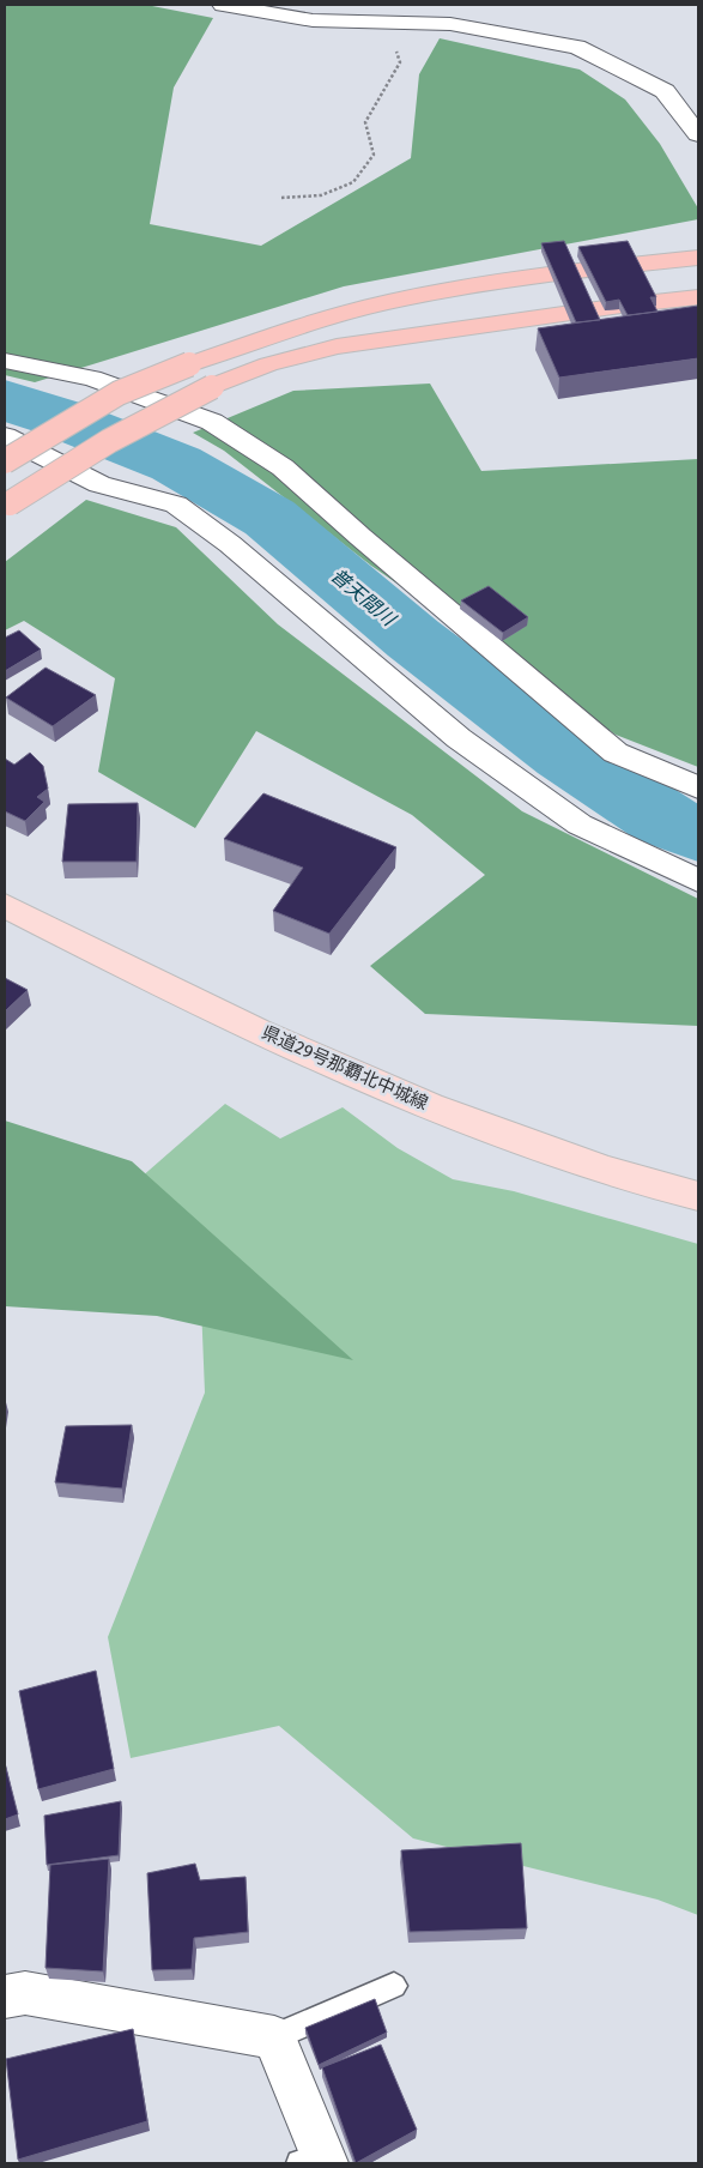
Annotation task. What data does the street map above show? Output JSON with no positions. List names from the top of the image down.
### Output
{
  "streets": {
    "main road": ["県道29号那覇北中城線"]
  },
  "water": ["普天間川"]
}
